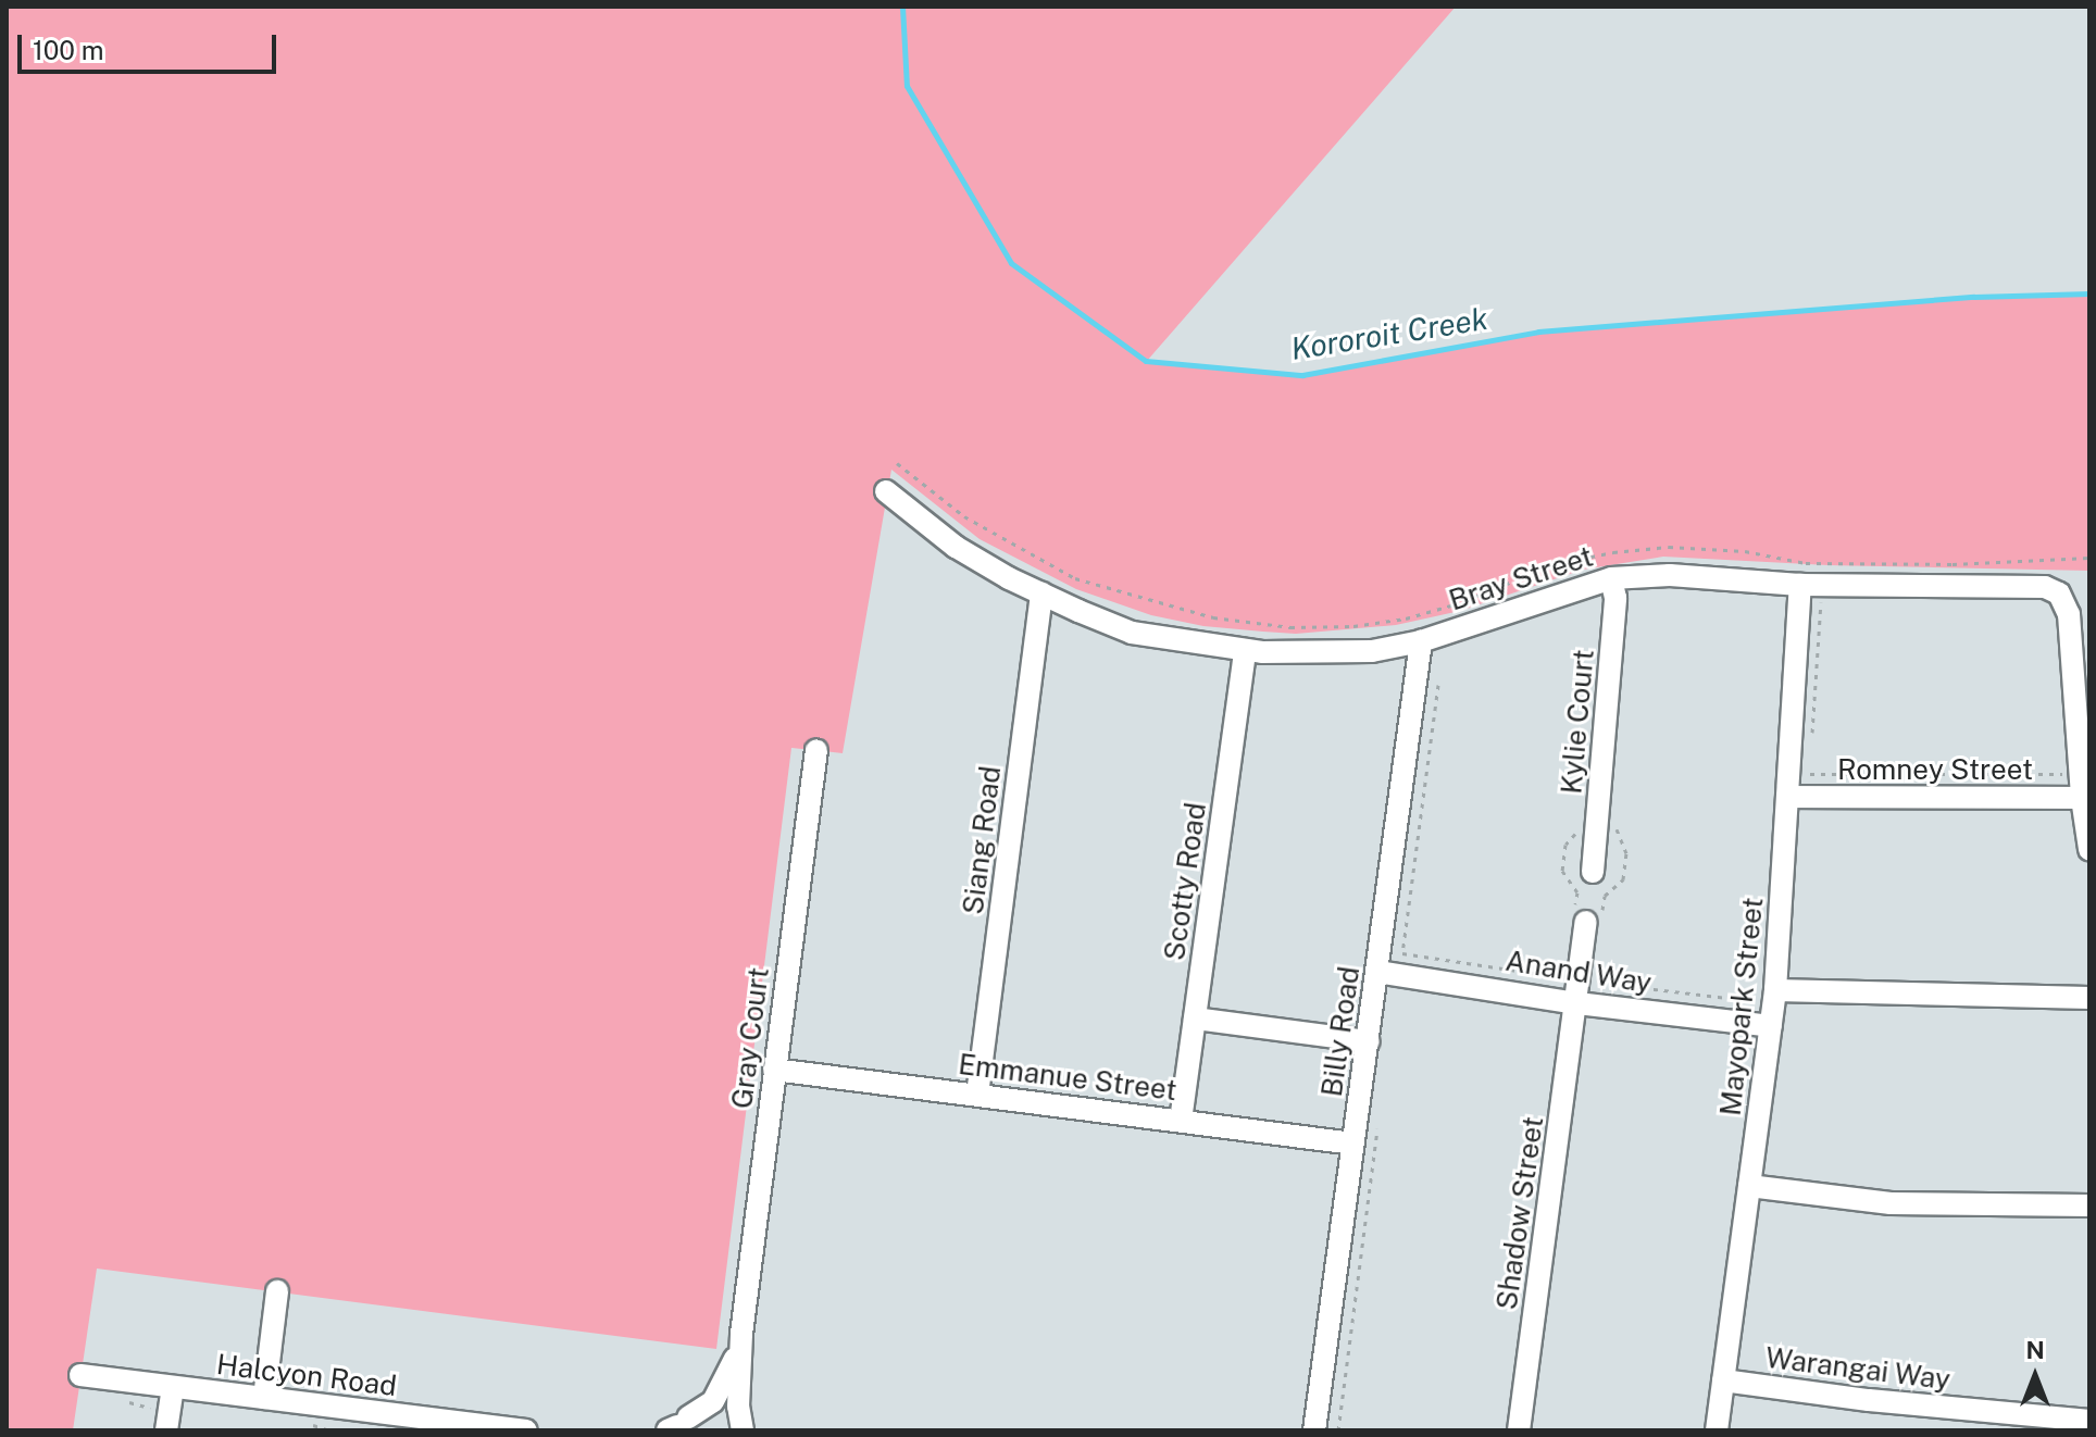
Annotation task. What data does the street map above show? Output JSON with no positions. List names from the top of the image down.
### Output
{
  "streets": {
    "street": [
      "Bray Street",
      "Kylie Court",
      "Romney Street",
      "Siang Road",
      "Scotty Road",
      "Anand Way",
      "Mayopark Street",
      "Billy Road",
      "Gray Court",
      "Emmanue Street",
      "Shadow Street",
      "Warangai Way",
      "Halcyon Road"
    ]
  },
  "crossings": [
    ["Bray Street", "Kylie Court"],
    ["Bray Street", "Romney Street"],
    ["Bray Street", "Siang Road"],
    ["Bray Street", "Scotty Road"],
    ["Bray Street", "Mayopark Street"],
    ["Bray Street", "Billy Road"],
    ["Romney Street", "Mayopark Street"],
    ["Siang Road", "Emmanue Street"],
    ["Scotty Road", "Emmanue Street"],
    ["Anand Way", "Mayopark Street"],
    ["Anand Way", "Billy Road"],
    ["Anand Way", "Shadow Street"],
    ["Mayopark Street", "Warangai Way"],
    ["Billy Road", "Emmanue Street"],
    ["Gray Court", "Emmanue Street"]
  ],
  "water": ["Kororoit Creek"],
  "scale_bar": "100 m",
  "north": "top"
}
